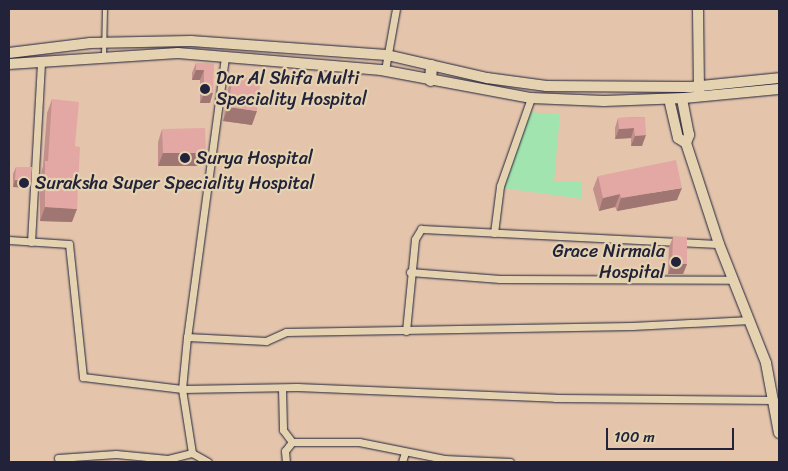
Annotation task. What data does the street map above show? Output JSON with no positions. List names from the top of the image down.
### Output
{
  "places": [
    "Dar Al Shifa Multi Speciality Hospital",
    "Surya Hospital",
    "Suraksha Super Speciality Hospital",
    "Grace Nirmala Hospital"
  ],
  "scale_bar": "100 m"
}
